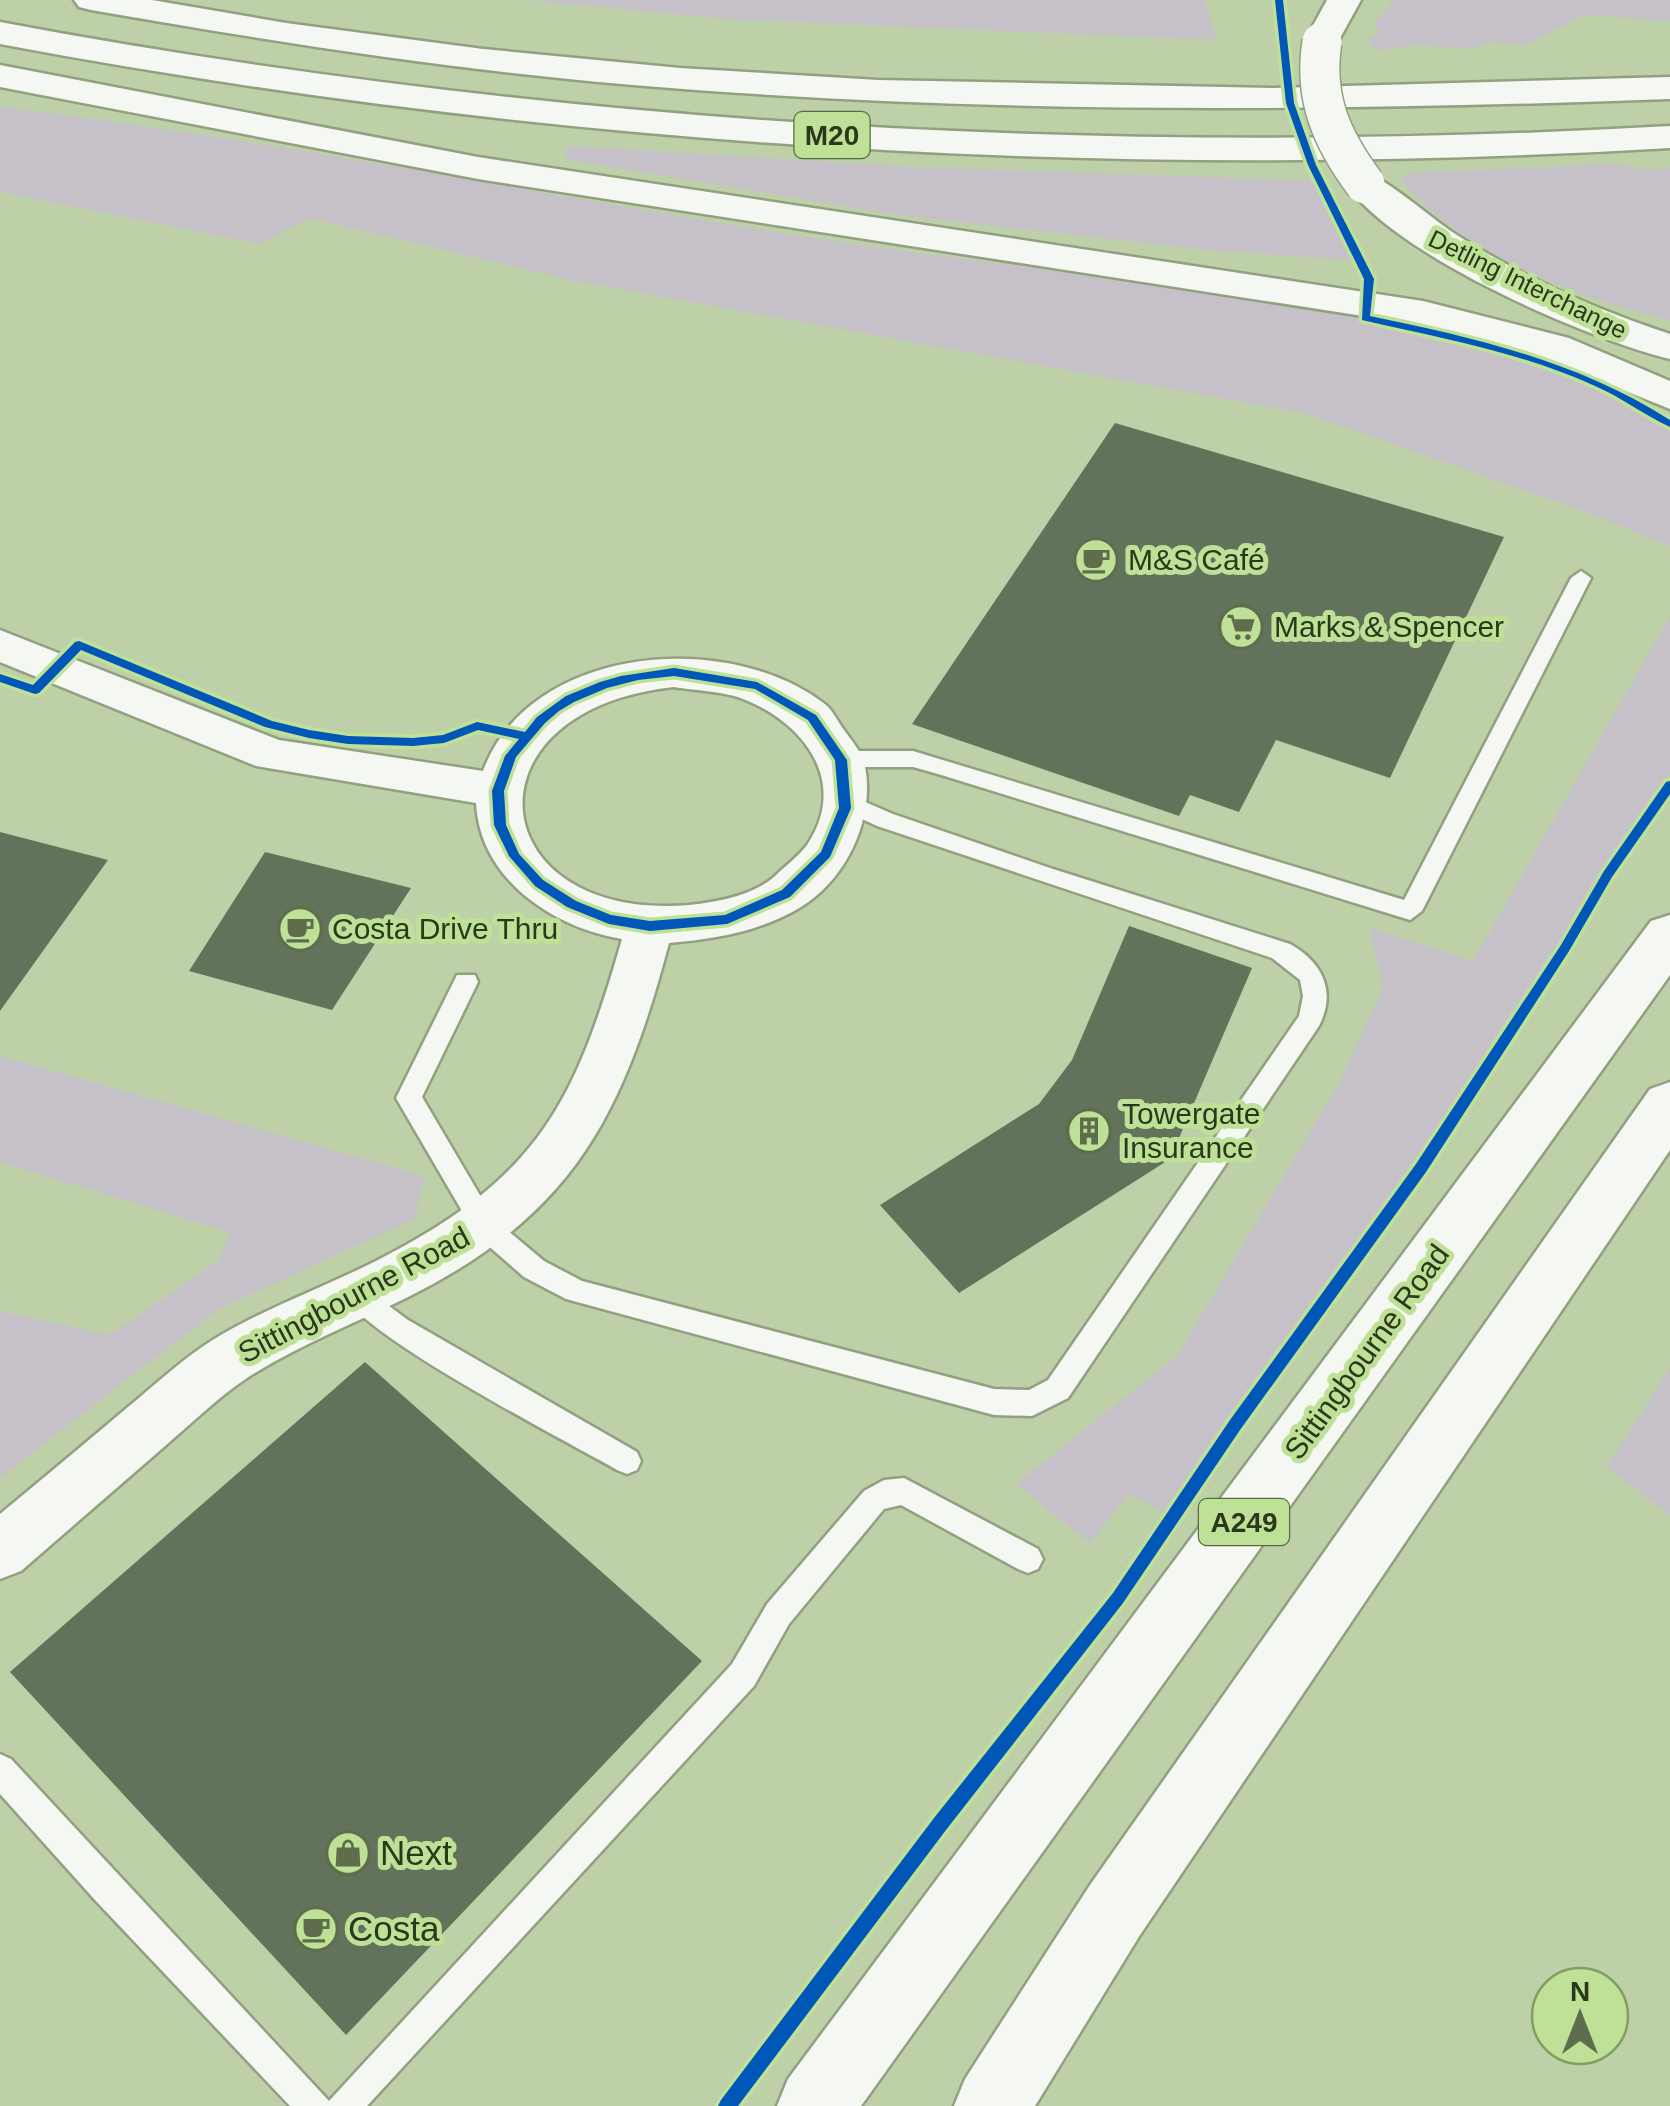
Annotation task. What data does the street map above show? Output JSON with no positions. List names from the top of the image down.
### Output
{
  "streets": {
    "highway": [
      "M20",
      "Detling Interchange",
      "Sittingbourne Road",
      "A249"
    ]
  },
  "places": {
    "cafe": ["M&S Café", "Costa Drive Thru", "Costa"],
    "supermarket": ["Marks & Spencer"],
    "building": ["Towergate Insurance"],
    "shop": ["Next"]
  },
  "north": "top"
}
